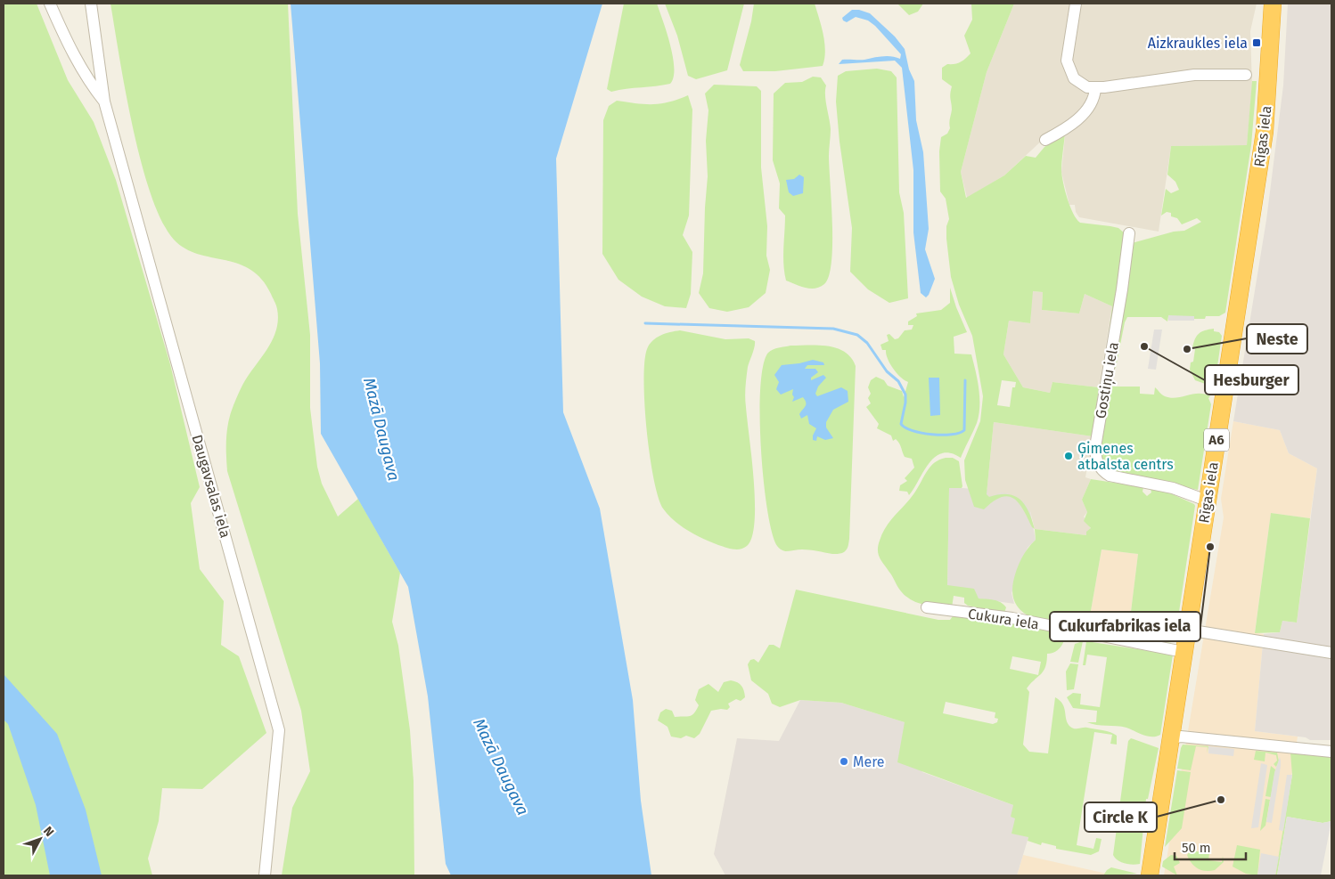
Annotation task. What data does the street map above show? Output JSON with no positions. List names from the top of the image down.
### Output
{
  "streets": {
    "highway": ["Rīgas iela", "A6"],
    "street": ["Gostiņu iela", "Daugavsalas iela", "Cukura iela"]
  },
  "crossings": [
    ["Rīgas iela", "Gostiņu iela"],
    ["Rīgas iela", "Cukura iela"]
  ],
  "water": ["Mazā Daugava"],
  "places": {
    "transit": ["Aizkraukles iela"],
    "other": [
      "Hesburger",
      "Neste",
      "Ģimenes atbalsta centrs",
      "Cukurfabrikas iela",
      "Mere",
      "Circle K"
    ]
  },
  "scale_bar": "50 m",
  "north": "top right"
}
